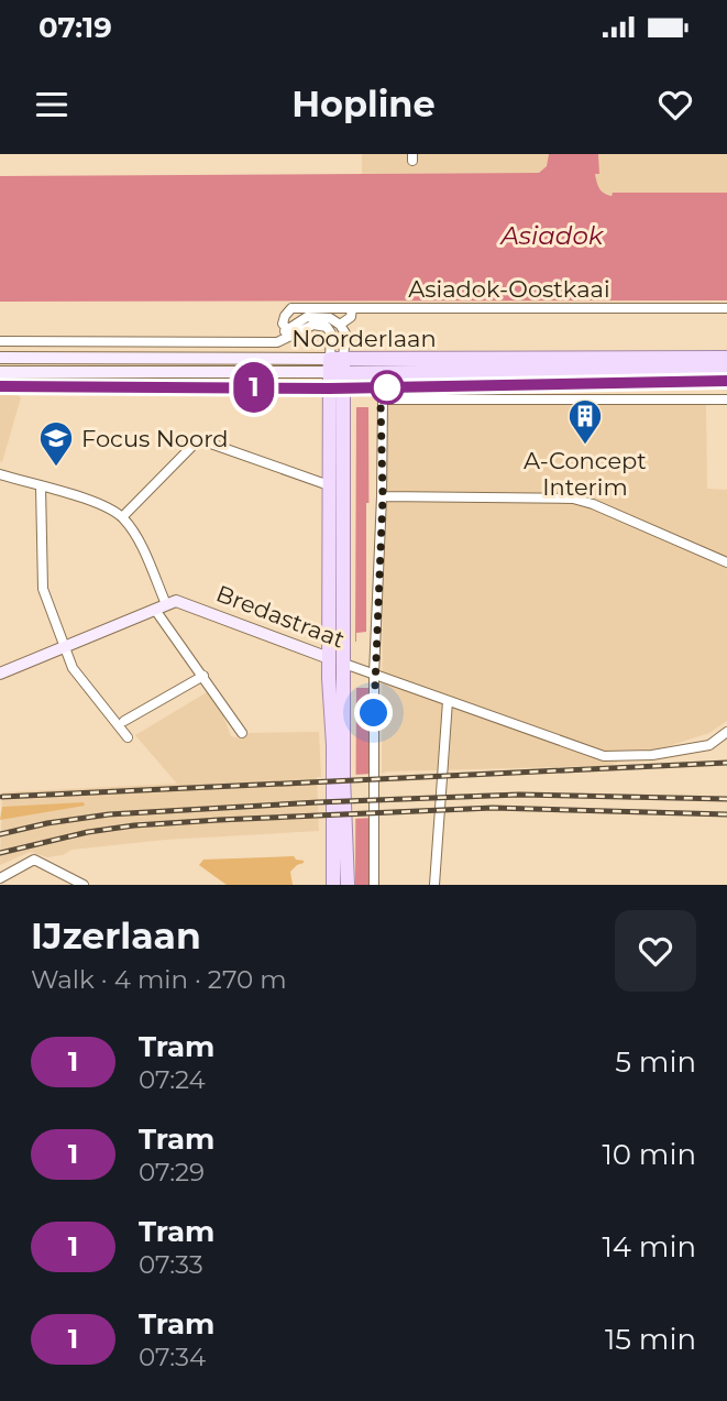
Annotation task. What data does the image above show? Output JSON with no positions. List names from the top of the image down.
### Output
{
  "streets": {
    "main road": ["Noorderlaan", "Bredastraat"],
    "street": ["Asiadok-Oostkaai"]
  },
  "water": ["Asiadok"],
  "places": {
    "building": ["A-Concept Interim"],
    "school or university": ["Focus Noord"]
  },
  "lines": ["tram line 1"],
  "page": {
    "status": "07:19",
    "header": "Hopline",
    "on_map": "1",
    "heading": ["IJzerlaan", "Walk · 4 min · 270 m"],
    "list": [
      {
        "mark": "1",
        "name": "Tram",
        "note": "07:24",
        "value": "5 min"
      },
      {
        "mark": "1",
        "name": "Tram",
        "note": "07:29",
        "value": "10 min"
      },
      {
        "mark": "1",
        "name": "Tram",
        "note": "07:33",
        "value": "14 min"
      },
      {
        "mark": "1",
        "name": "Tram",
        "note": "07:34",
        "value": "15 min"
      }
    ]
  }
}
